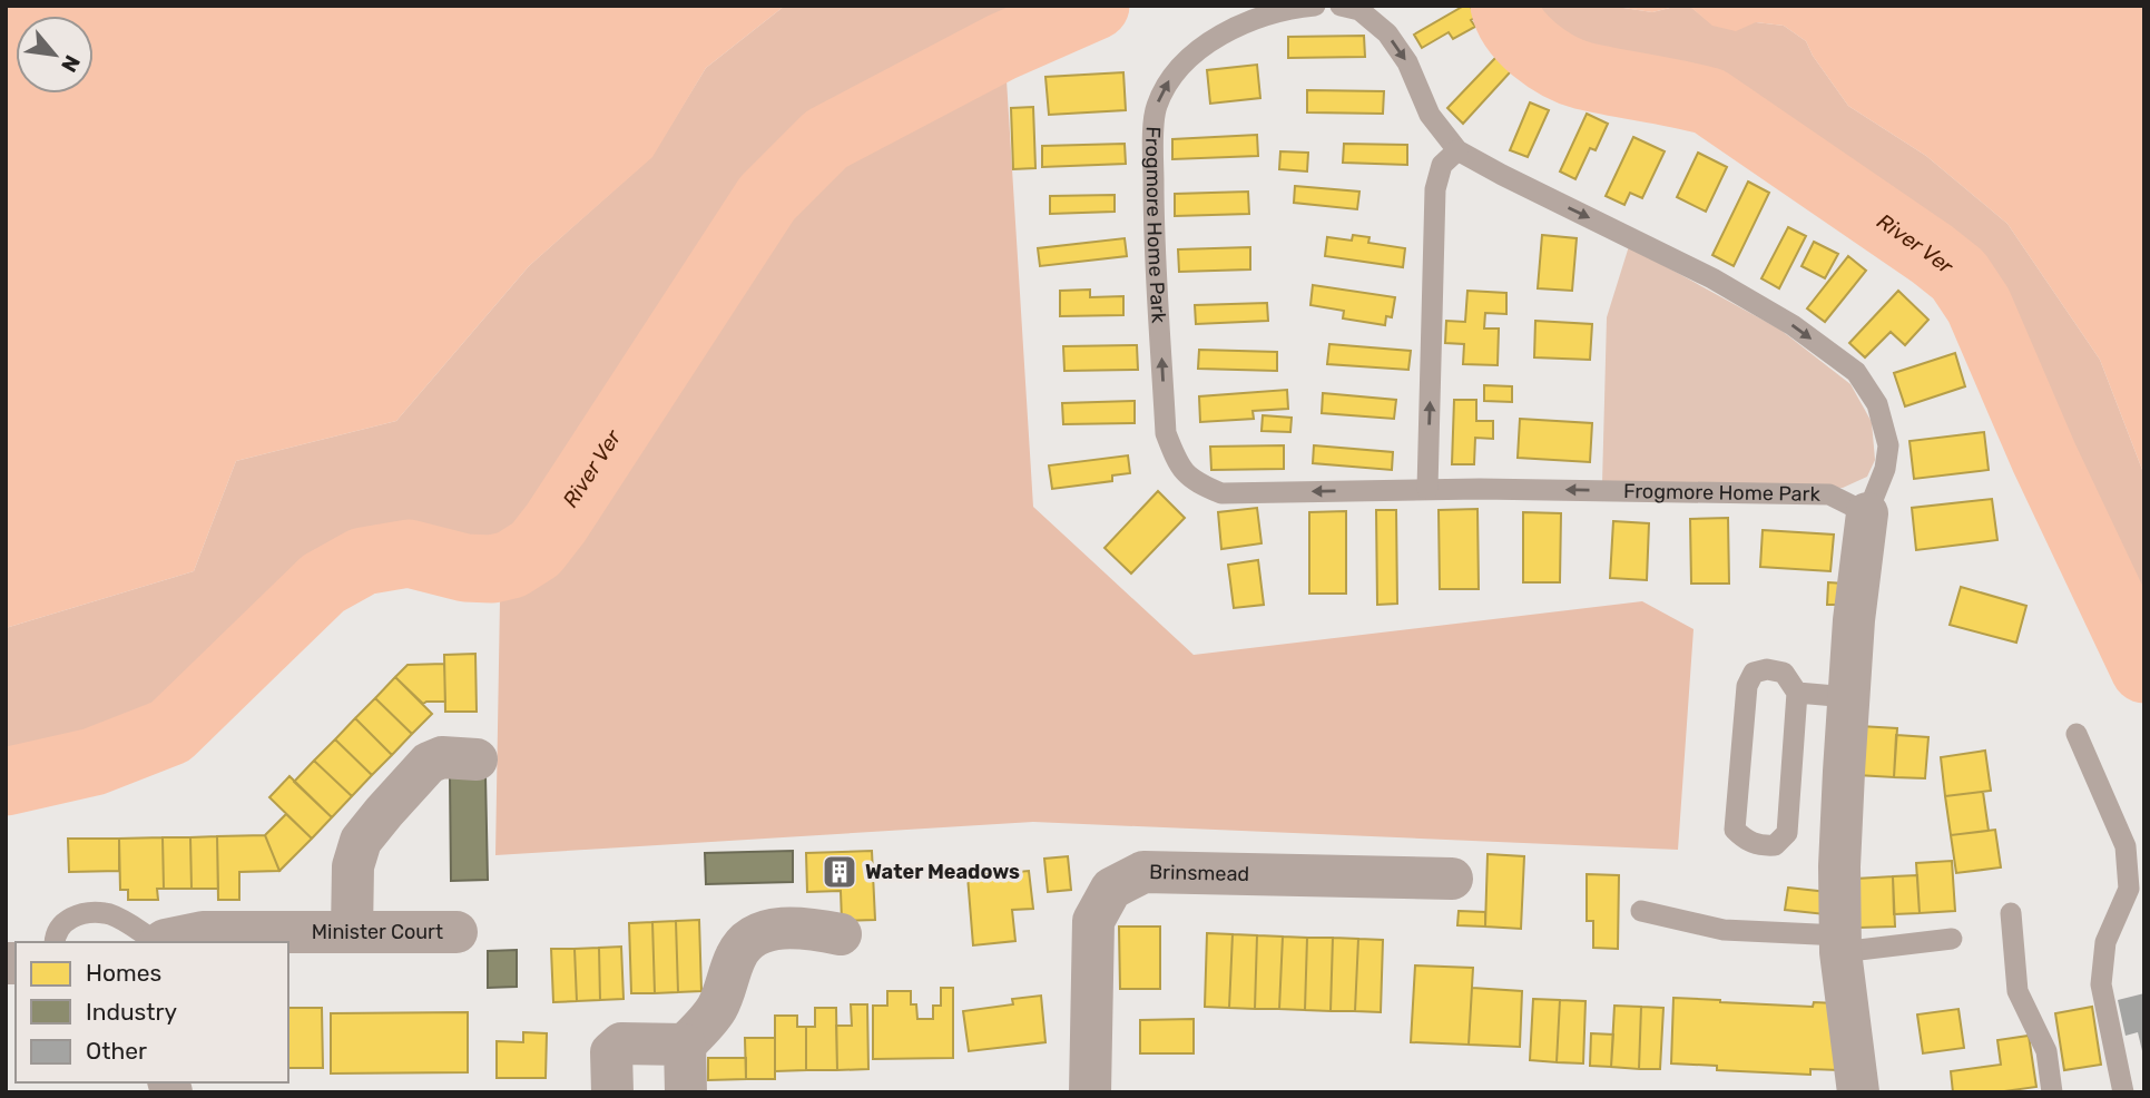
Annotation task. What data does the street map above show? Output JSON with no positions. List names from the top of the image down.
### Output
{
  "streets": {
    "street": ["Brinsmead", "Minister Court"],
    "lane": ["Frogmore Home Park"]
  },
  "water": ["River Ver"],
  "places": {
    "building": ["Water Meadows"]
  },
  "legend": ["Homes", "Industry", "Other"],
  "north": "bottom right"
}
